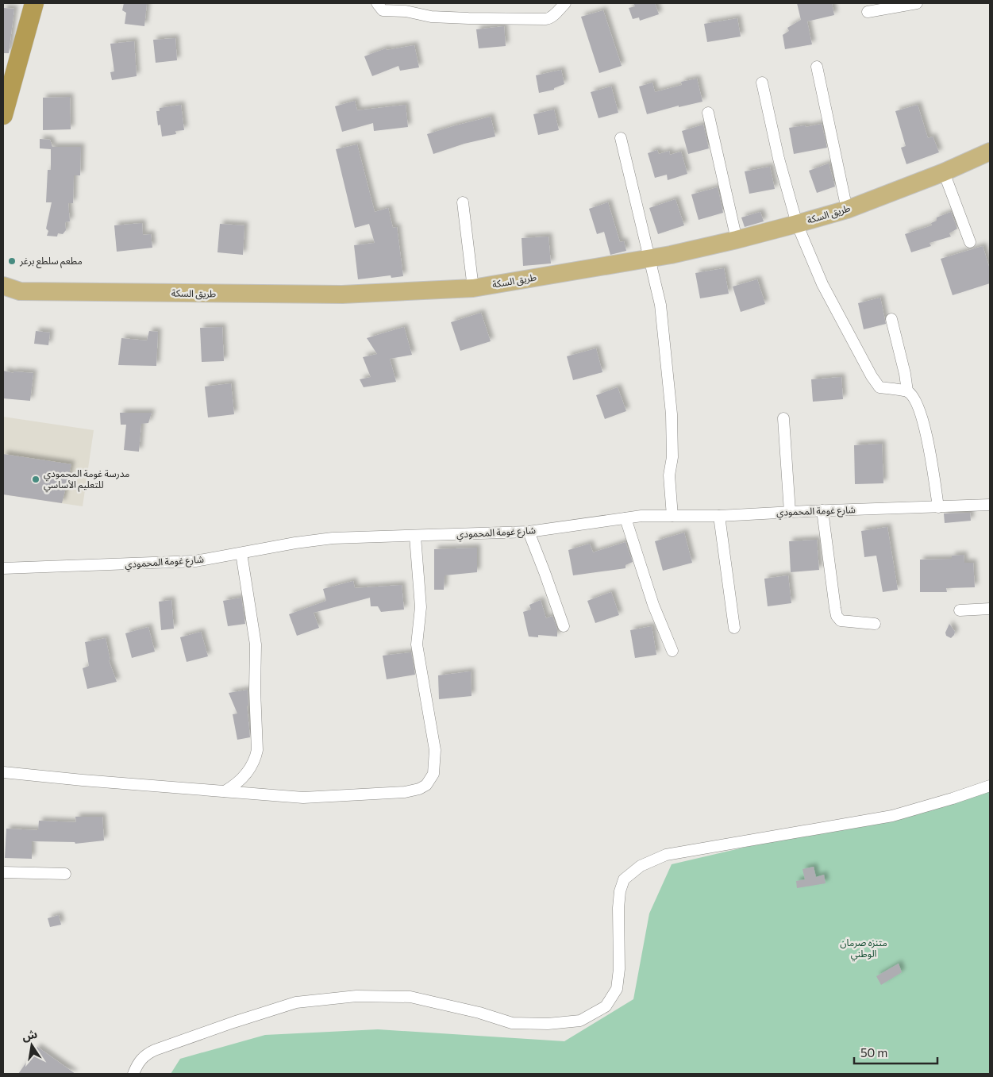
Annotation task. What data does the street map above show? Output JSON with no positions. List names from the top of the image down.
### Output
{
  "streets": {
    "main road": ["طريق السكة"],
    "street": ["شارع غومة المحمودي"]
  },
  "parks": ["متنزه صرمان الوطني"],
  "places": ["مطعم سلطع برغر", "مدرسة غومة المحمودي للتعليم الأساسي"],
  "scale_bar": "50 m",
  "north": "top"
}
